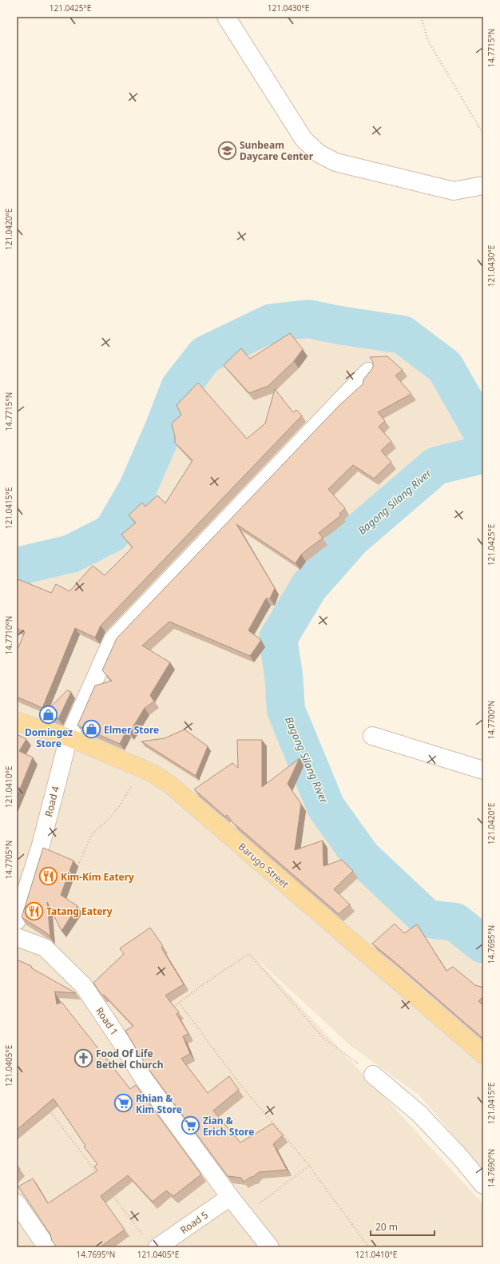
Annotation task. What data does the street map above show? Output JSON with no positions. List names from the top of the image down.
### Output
{
  "streets": {
    "main road": ["Barugo Street"],
    "street": ["Road 4", "Road 1", "Road 5"]
  },
  "crossings": [
    ["Road 4", "Barugo Street"],
    ["Road 1", "Road 5"]
  ],
  "water": ["Bagong Silang River"],
  "places": {
    "school or university": ["Sunbeam Daycare Center"],
    "shop": ["Domingez Store", "Elmer Store"],
    "restaurant": ["Kim-Kim Eatery", "Tatang Eatery"],
    "church": ["Food Of Life Bethel Church"],
    "supermarket": ["Rhian & Kim Store", "Zian & Erich Store"]
  },
  "scale_bar": "20 m",
  "coordinates": [
    "121.0425°E",
    "121.0430°E",
    "14.7715°N",
    "121.0420°E",
    "121.0415°E",
    "14.7710°N",
    "14.7700°N",
    "121.0410°E",
    "14.7705°N",
    "14.7695°N",
    "121.0405°E",
    "14.7690°N"
  ]
}
